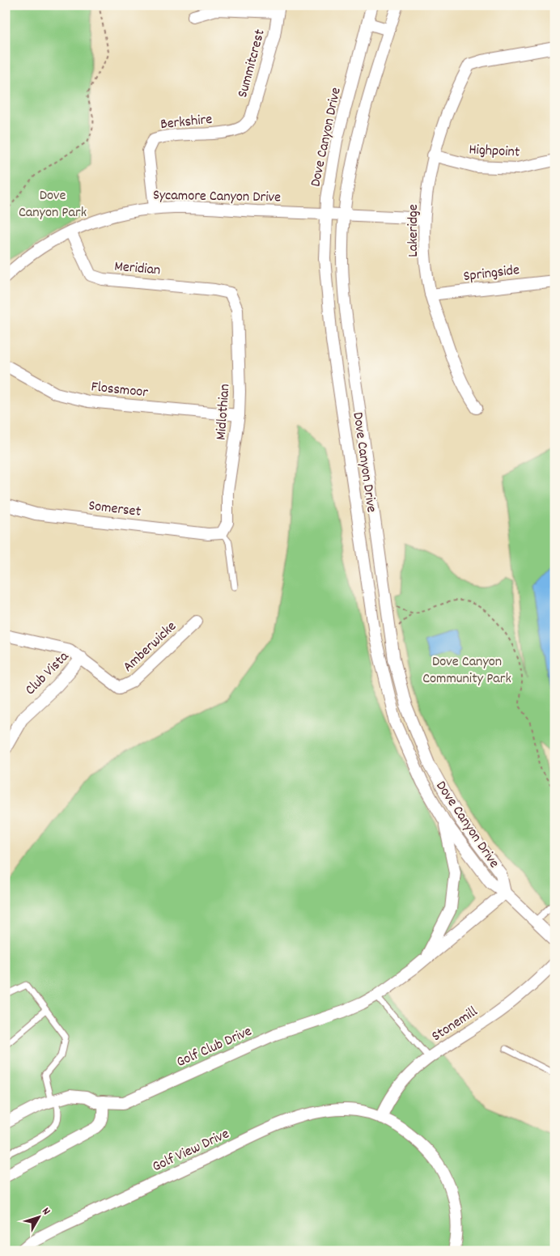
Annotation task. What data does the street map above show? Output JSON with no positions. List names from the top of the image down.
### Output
{
  "streets": {
    "street": [
      "Summitcrest",
      "Berkshire",
      "Dove Canyon Drive",
      "Highpoint",
      "Sycamore Canyon Drive",
      "Lakeridge",
      "Meridian",
      "Springside",
      "Flossmoor",
      "Midlothian",
      "Somerset",
      "Amberwicke",
      "Club Vista",
      "Stonemill",
      "Golf Club Drive",
      "Golf View Drive"
    ]
  },
  "crossings": [
    ["Summitcrest", "Berkshire"],
    ["Berkshire", "Sycamore Canyon Drive"],
    ["Dove Canyon Drive", "Sycamore Canyon Drive"],
    ["Dove Canyon Drive", "Golf Club Drive"],
    ["Highpoint", "Lakeridge"],
    ["Sycamore Canyon Drive", "Lakeridge"],
    ["Sycamore Canyon Drive", "Meridian"],
    ["Lakeridge", "Springside"],
    ["Meridian", "Midlothian"],
    ["Flossmoor", "Midlothian"],
    ["Midlothian", "Somerset"],
    ["Amberwicke", "Club Vista"],
    ["Stonemill", "Golf View Drive"]
  ],
  "parks": ["Dove Canyon Park", "Dove Canyon Community Park"],
  "north": "top right"
}
